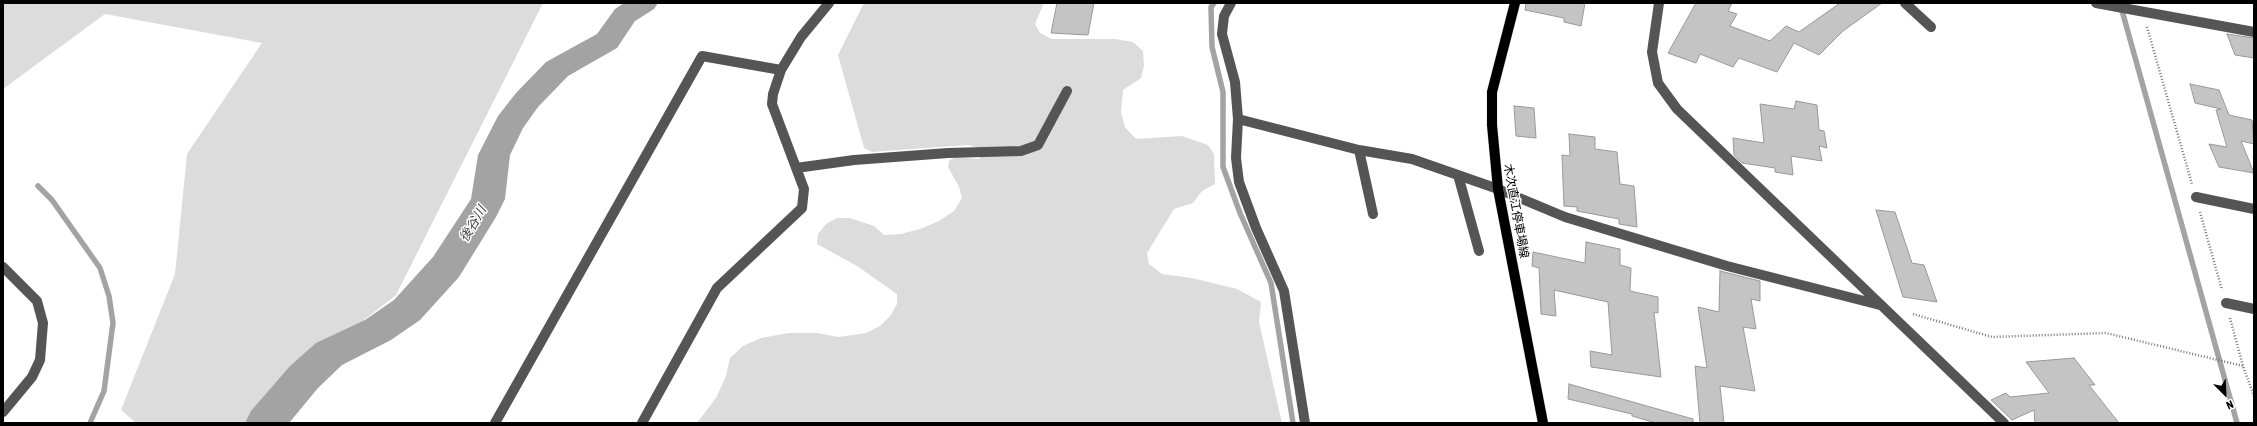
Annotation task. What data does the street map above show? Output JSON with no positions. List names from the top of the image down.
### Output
{
  "streets": {
    "main road": ["木次直江停車場線"]
  },
  "water": ["後谷川"],
  "north": "bottom right"
}
